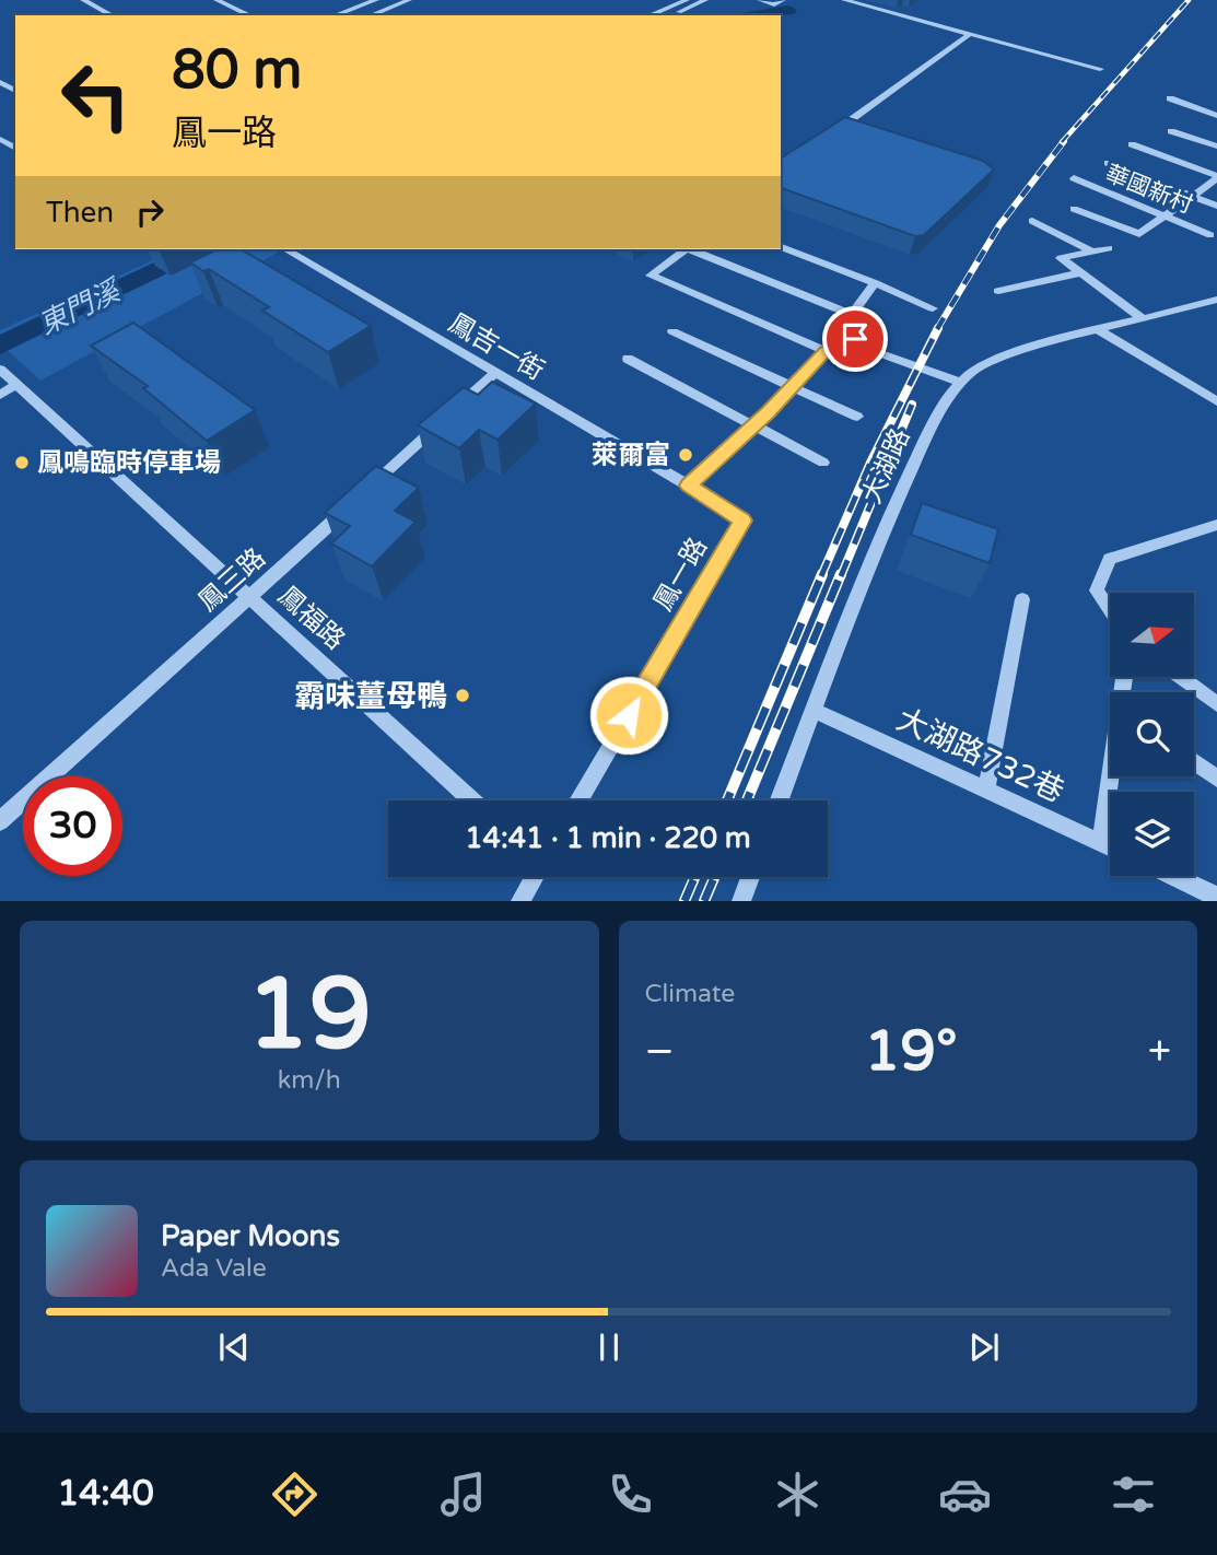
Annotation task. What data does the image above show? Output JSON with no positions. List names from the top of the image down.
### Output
{
  "streets": {
    "street": [
      "華國新村",
      "鳳吉一街",
      "大湖路",
      "鳳一路",
      "鳳三路",
      "鳳福路",
      "大湖路732巷"
    ]
  },
  "crossings": [
    ["鳳吉一街", "鳳一路"],
    ["鳳吉一街", "鳳三路"],
    ["大湖路", "大湖路732巷"],
    ["鳳三路", "鳳福路"]
  ],
  "water": ["東門溪"],
  "places": ["萊爾富", "鳳鳴臨時停車場", "霸味薑母鴨"],
  "north": "right",
  "page": {
    "turn": ["80 m", "鳳一路"],
    "then": "Then",
    "limit": "30",
    "trip": "14:41 · 1 min · 220 m",
    "tile": [
      ["19", "km/h"],
      "Climate"
    ],
    "heat": ["−", "19°", "+"],
    "song": ["Paper Moons", "Ada Vale"],
    "tabs": "14:40"
  }
}
